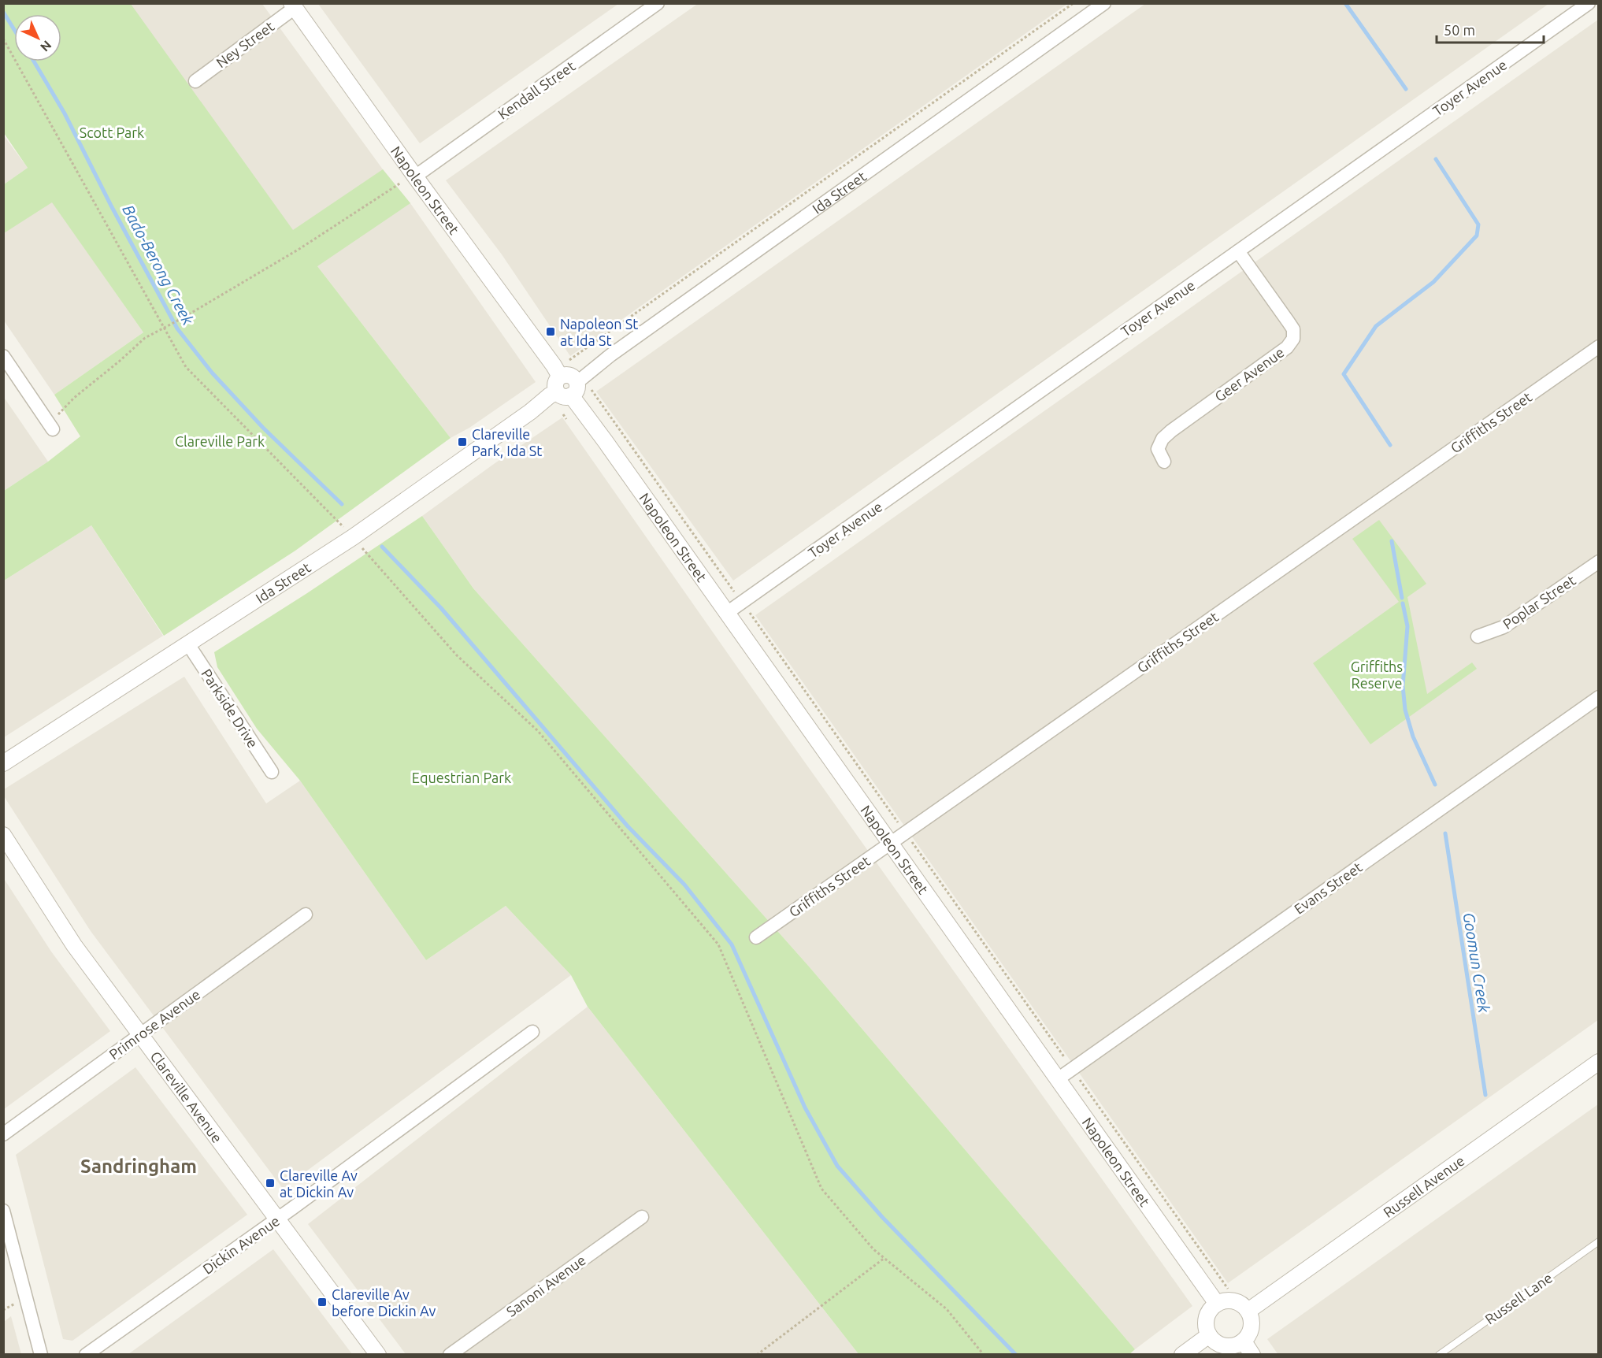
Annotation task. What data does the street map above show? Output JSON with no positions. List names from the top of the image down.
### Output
{
  "streets": {
    "street": [
      "Ney Street",
      "Toyer Avenue",
      "Kendall Street",
      "Napoleon Street",
      "Ida Street",
      "Geer Avenue",
      "Griffiths Street",
      "Poplar Street",
      "Parkside Drive",
      "Evans Street",
      "Primrose Avenue",
      "Clareville Avenue",
      "Russell Avenue",
      "Dickin Avenue",
      "Sanoni Avenue"
    ],
    "lane": ["Russell Lane"]
  },
  "crossings": [
    ["Ney Street", "Napoleon Street"],
    ["Toyer Avenue", "Napoleon Street"],
    ["Toyer Avenue", "Geer Avenue"],
    ["Kendall Street", "Napoleon Street"],
    ["Napoleon Street", "Ida Street"],
    ["Napoleon Street", "Griffiths Street"],
    ["Napoleon Street", "Evans Street"],
    ["Napoleon Street", "Russell Avenue"],
    ["Ida Street", "Parkside Drive"],
    ["Primrose Avenue", "Clareville Avenue"],
    ["Clareville Avenue", "Dickin Avenue"]
  ],
  "districts": ["Sandringham"],
  "water": ["Bado-Berong Creek", "Goomun Creek"],
  "parks": [
    "Scott Park",
    "Clareville Park",
    "Griffiths Reserve",
    "Equestrian Park"
  ],
  "places": {
    "transit": [
      "Napoleon St at Ida St",
      "Clareville Park, Ida St",
      "Clareville Av at Dickin Av",
      "Clareville Av before Dickin Av"
    ]
  },
  "scale_bar": "50 m",
  "north": "bottom right"
}
